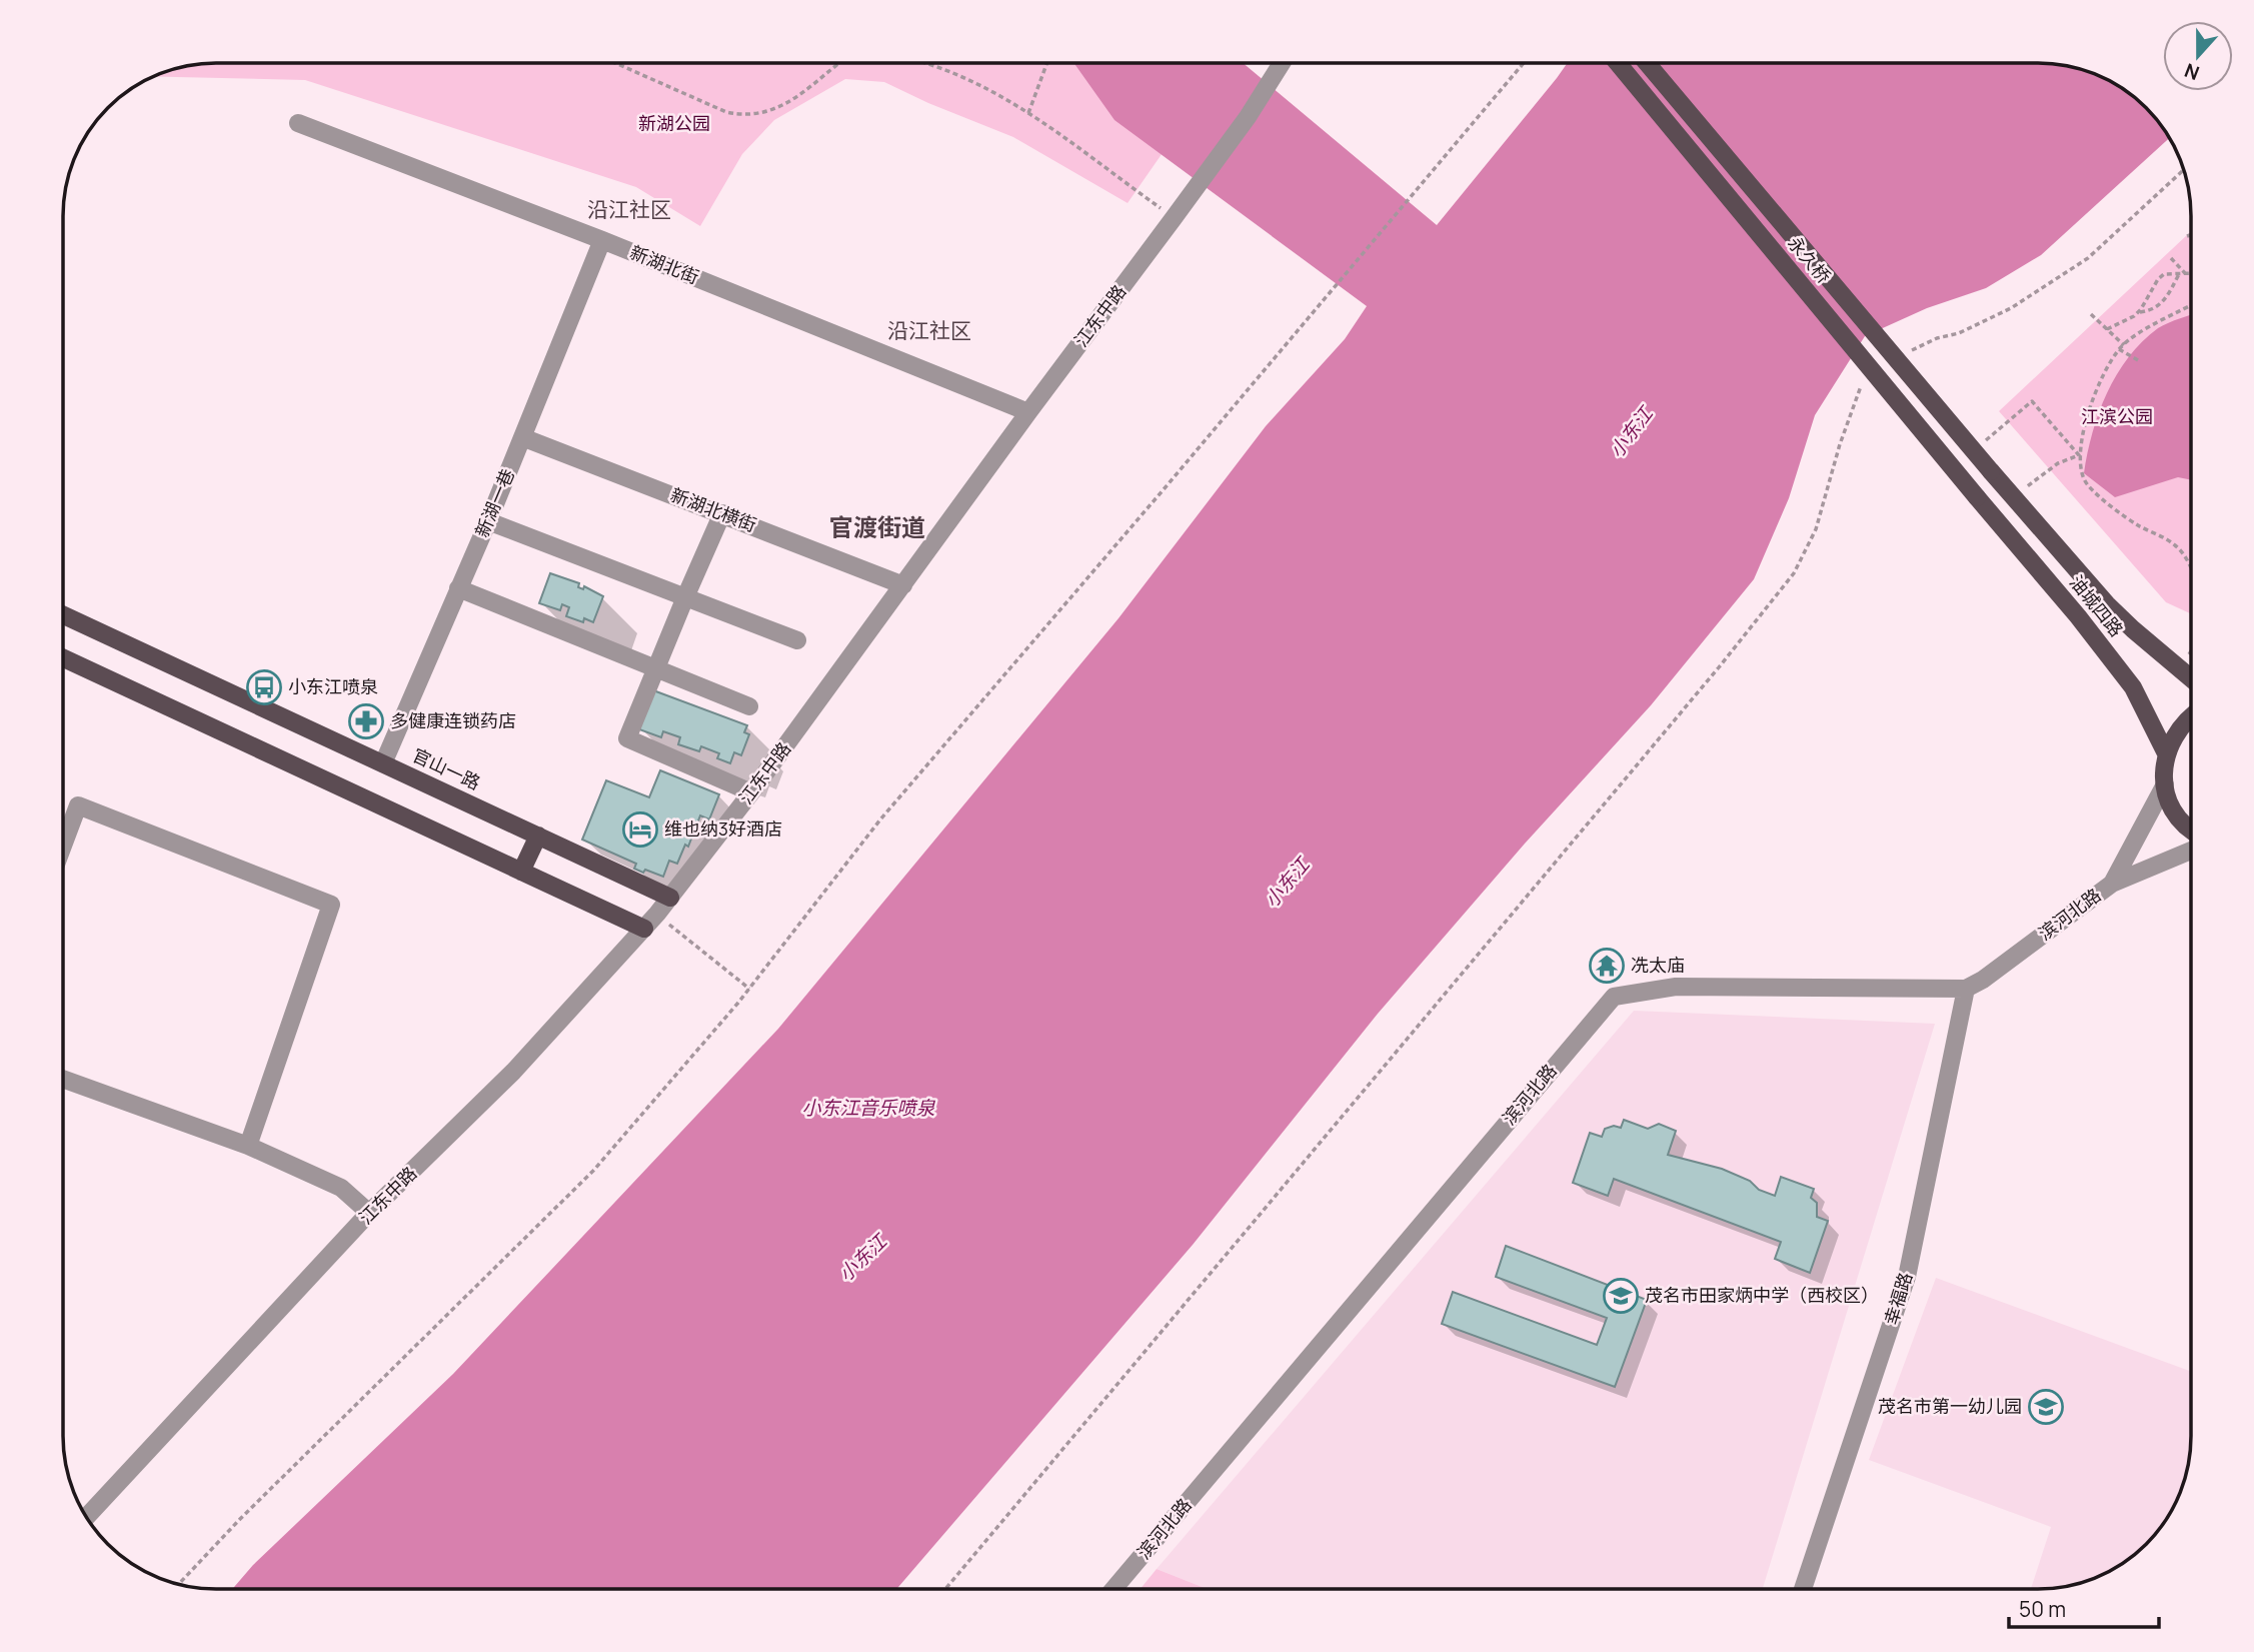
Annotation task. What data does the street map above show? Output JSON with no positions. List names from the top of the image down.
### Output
{
  "streets": {
    "main road": ["永久桥", "油城四路", "官山一路"],
    "street": [
      "新湖北街",
      "江东中路",
      "新湖一巷",
      "新湖北横街",
      "滨河北路",
      "幸福路"
    ]
  },
  "crossings": [
    ["永久桥", "油城四路"],
    ["新湖北街", "江东中路"],
    ["新湖北街", "新湖一巷"],
    ["江东中路", "新湖北横街"],
    ["江东中路", "官山一路"],
    ["新湖一巷", "新湖北横街"],
    ["新湖一巷", "官山一路"],
    ["滨河北路", "幸福路"]
  ],
  "districts": ["沿江社区", "沿江社区", "官渡街道"],
  "water": ["小东江", "小东江音乐喷泉"],
  "parks": ["新湖公园", "江滨公园"],
  "places": {
    "bus stop": ["小东江喷泉"],
    "pharmacy": ["多健康连锁药店"],
    "hotel": ["维也纳3好酒店"],
    "temple": ["冼太庙"],
    "school or university": ["茂名市田家炳中学（西校区）", "茂名市第一幼儿园"]
  },
  "scale_bar": "50 m",
  "north": "bottom"
}
